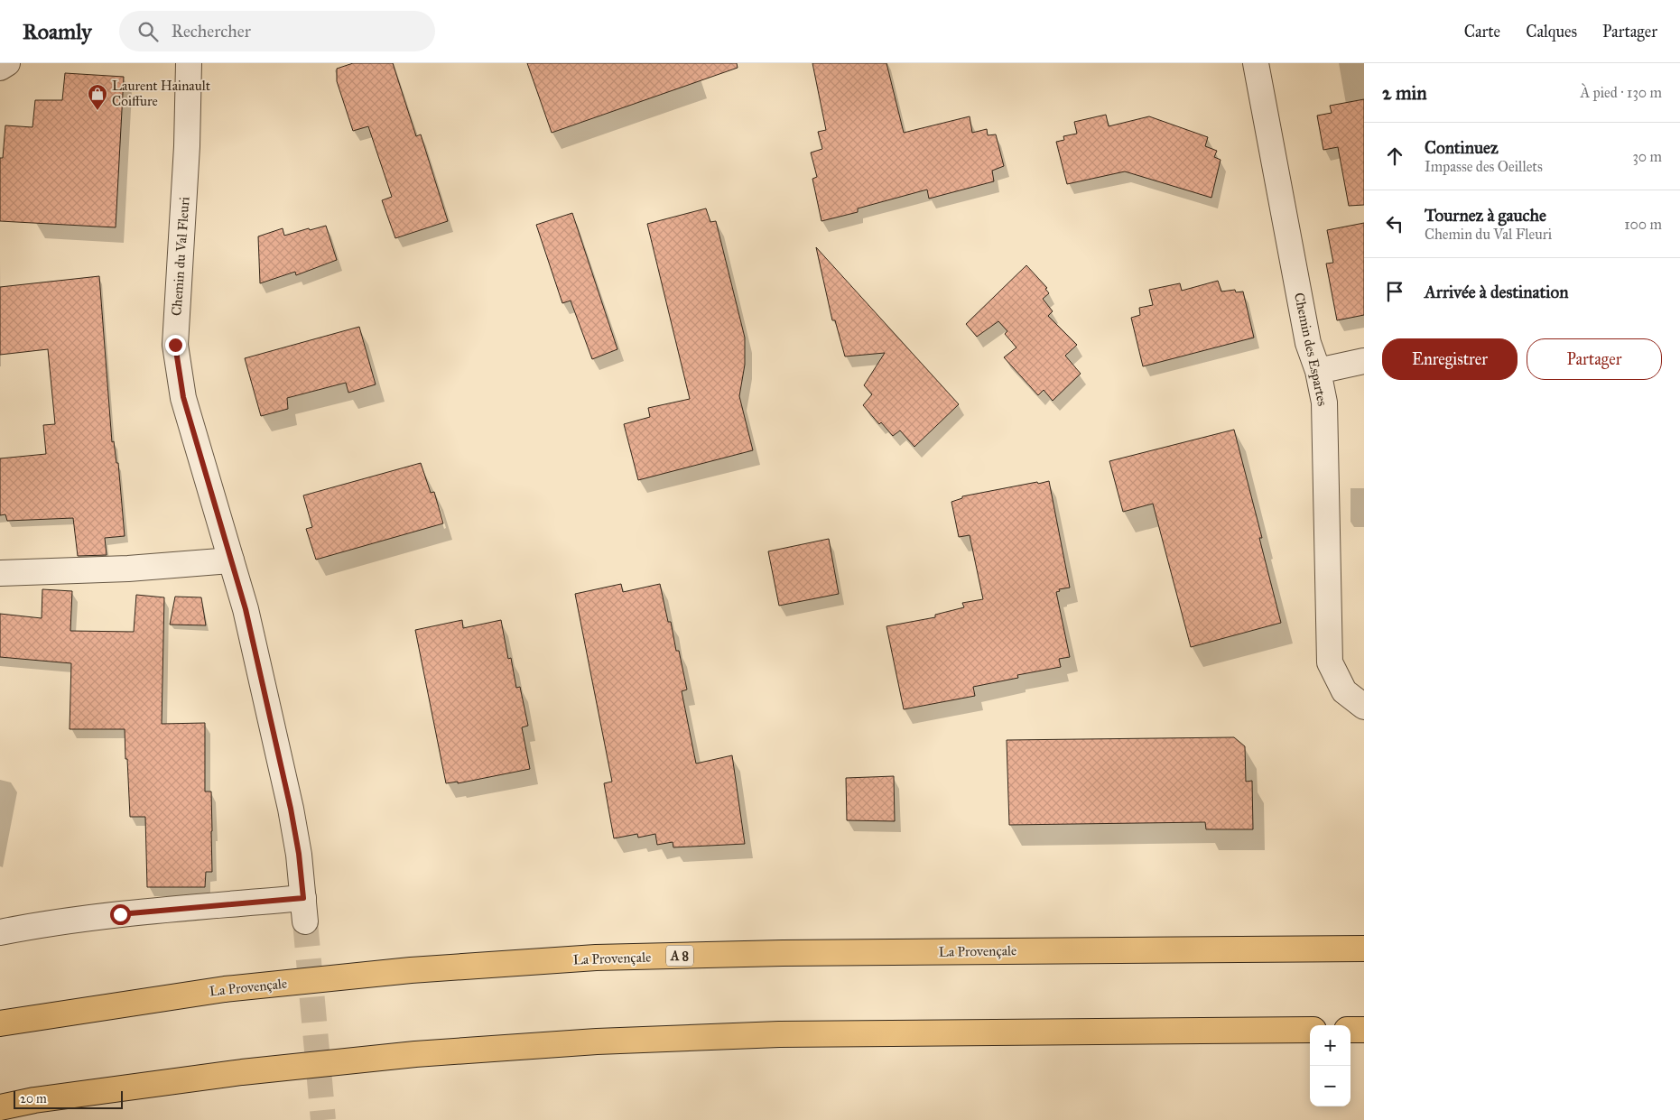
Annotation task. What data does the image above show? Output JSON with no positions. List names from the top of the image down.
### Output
{
  "streets": {
    "highway": ["La Provençale", "A 8"],
    "street": ["Chemin du Val Fleuri", "Chemin des Espartes"]
  },
  "places": {
    "shop": ["Laurent Hainault Coiffure"]
  },
  "scale_bar": "20 m",
  "page": {
    "header": "Roamly",
    "search": "Rechercher",
    "nav": ["Carte", "Calques", "Partager"],
    "heading": ["2 min", "À pied · 130 m"],
    "list": [
      ["Continuez", "Impasse des Oeillets", "30 m"],
      ["Tournez à gauche", "Chemin du Val Fleuri", "100 m"],
      "Arrivée à destination"
    ],
    "buttons": ["Enregistrer", "Partager"],
    "map_buttons": ["+", "−"],
    "scale": "20 m"
  }
}
